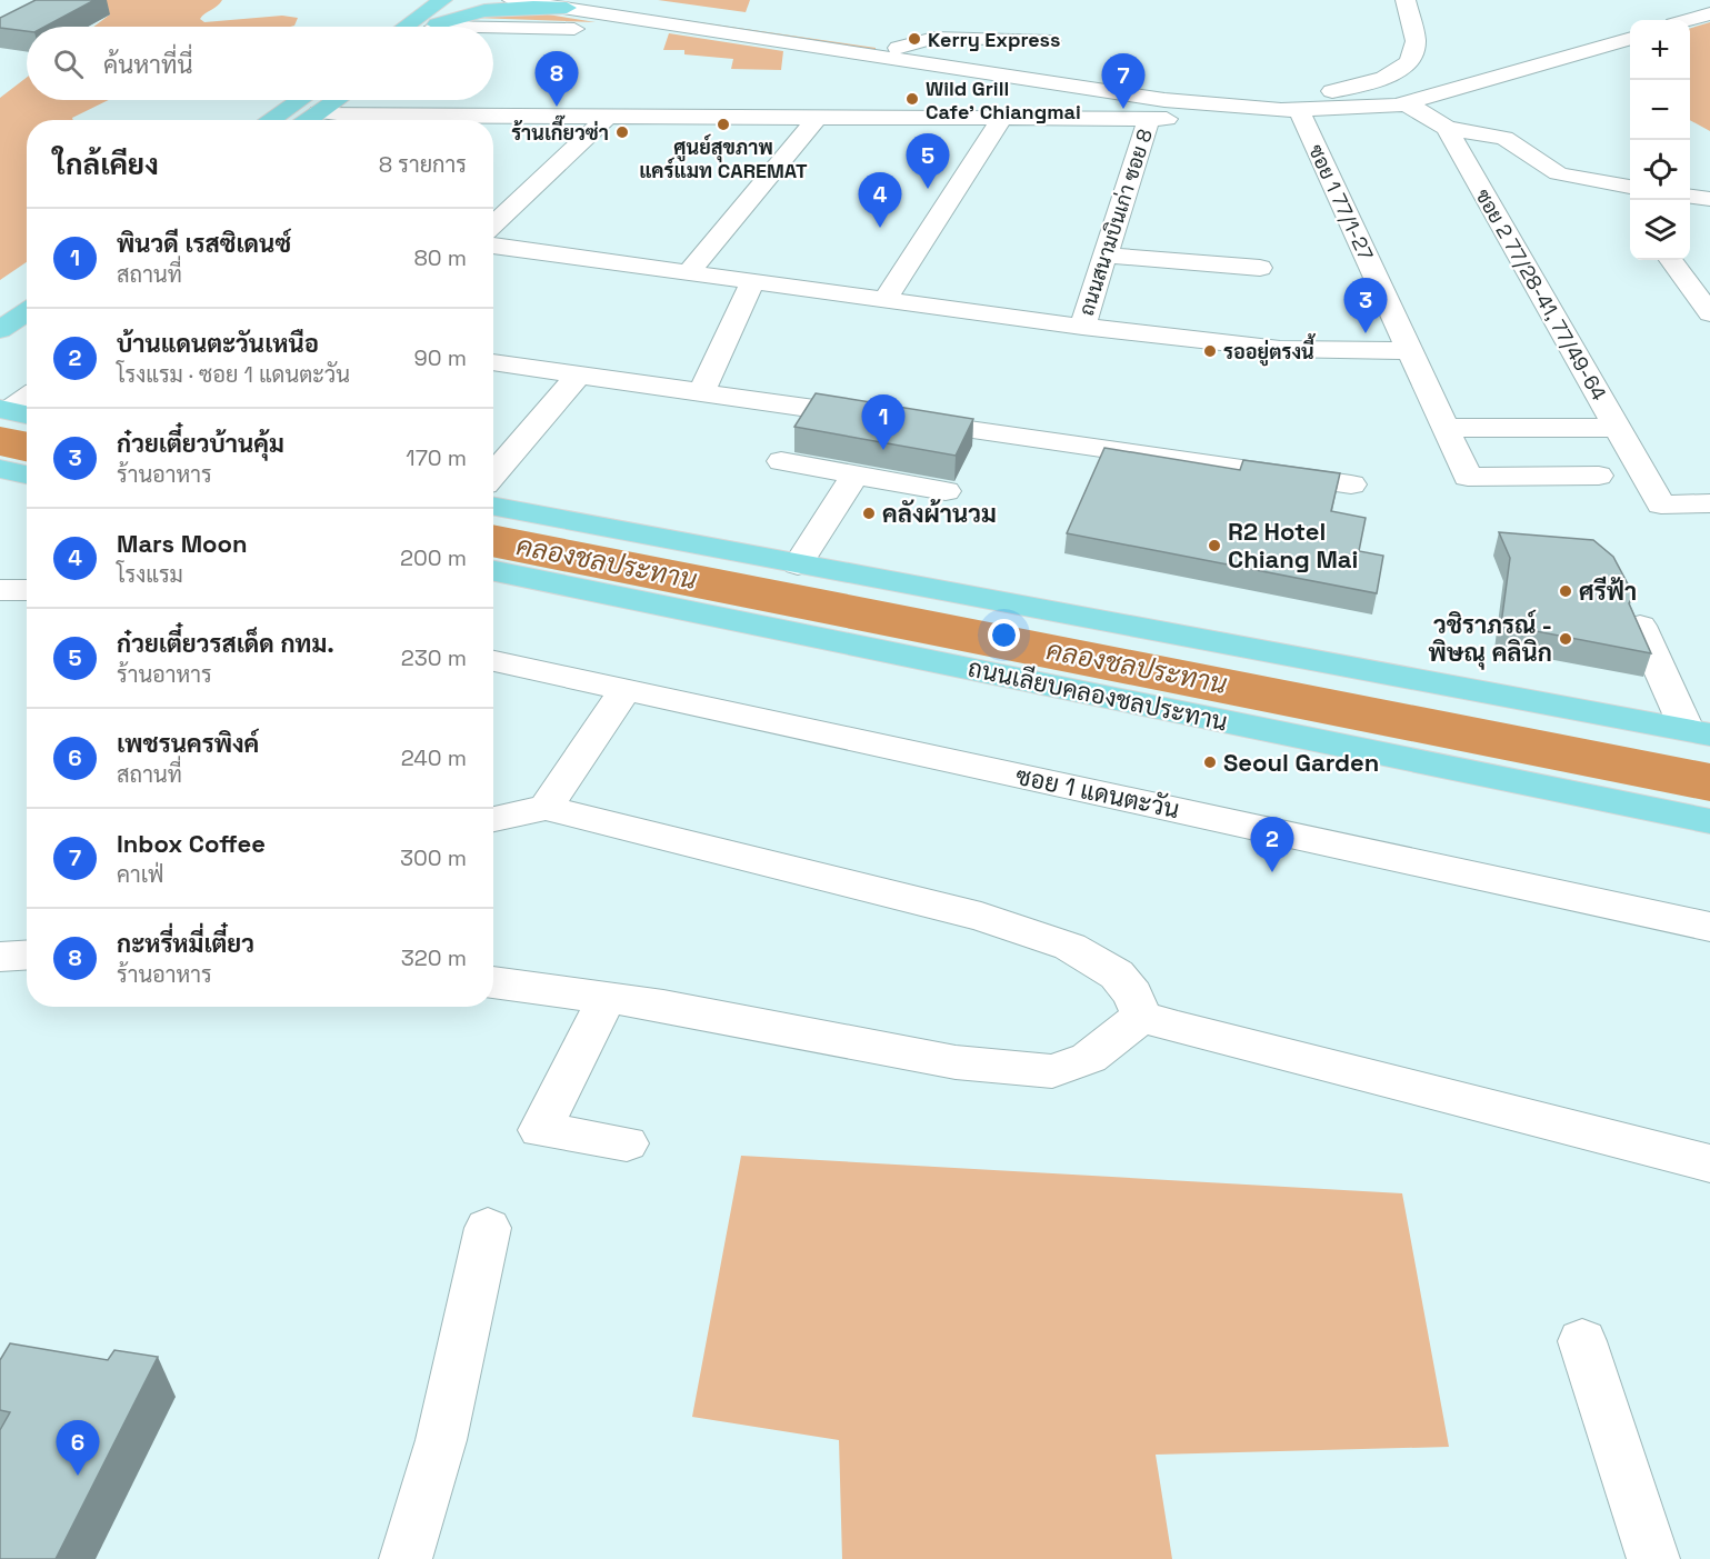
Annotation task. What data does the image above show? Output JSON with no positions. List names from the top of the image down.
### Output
{
  "streets": {
    "main road": ["ถนนเลียบคลองชลประทาน"],
    "street": [
      "ซอย 1 77/1-27",
      "ถนนสนามบินเก่า ซอย 8",
      "ซอย 2 77/28-41, 77/49-64",
      "ซอย 1 แดนตะวัน"
    ]
  },
  "water": ["คลองชลประทาน"],
  "places": [
    "Kerry Express",
    "Wild Grill Cafe' Chiangmai",
    "ศูนย์สุขภาพ แคร์แมท CAREMAT",
    "ร้านเกี๊ยวซ่า",
    "รออยู่ตรงนี้",
    "คลังผ้านวม",
    "R2 Hotel Chiang Mai",
    "ศรีฟ้า",
    "วชิราภรณ์ - พิษณุ คลินิก",
    "Seoul Garden"
  ],
  "page": {
    "map_buttons": ["+", "−"],
    "search": "ค้นหาที่นี่",
    "pins": [
      "8",
      "7",
      "5",
      "4",
      "3",
      "1",
      "2",
      "6"
    ],
    "heading": ["ใกล้เคียง", "8 รายการ"],
    "list": [
      {
        "mark": "1",
        "name": "พินวดี เรสซิเดนซ์",
        "note": "สถานที่",
        "value": "80 m"
      },
      {
        "mark": "2",
        "name": "บ้านแดนตะวันเหนือ",
        "note": "โรงแรม · ซอย 1 แดนตะวัน",
        "value": "90 m"
      },
      {
        "mark": "3",
        "name": "ก๋วยเตี๋ยวบ้านคุ้ม",
        "note": "ร้านอาหาร",
        "value": "170 m"
      },
      {
        "mark": "4",
        "name": "Mars Moon",
        "note": "โรงแรม",
        "value": "200 m"
      },
      {
        "mark": "5",
        "name": "ก๋วยเตี๋ยวรสเด็ด กทม.",
        "note": "ร้านอาหาร",
        "value": "230 m"
      },
      {
        "mark": "6",
        "name": "เพชรนครพิงค์",
        "note": "สถานที่",
        "value": "240 m"
      },
      {
        "mark": "7",
        "name": "Inbox Coffee",
        "note": "คาเฟ่",
        "value": "300 m"
      },
      {
        "mark": "8",
        "name": "กะหรี่หมี่เตี๋ยว",
        "note": "ร้านอาหาร",
        "value": "320 m"
      }
    ]
  }
}
